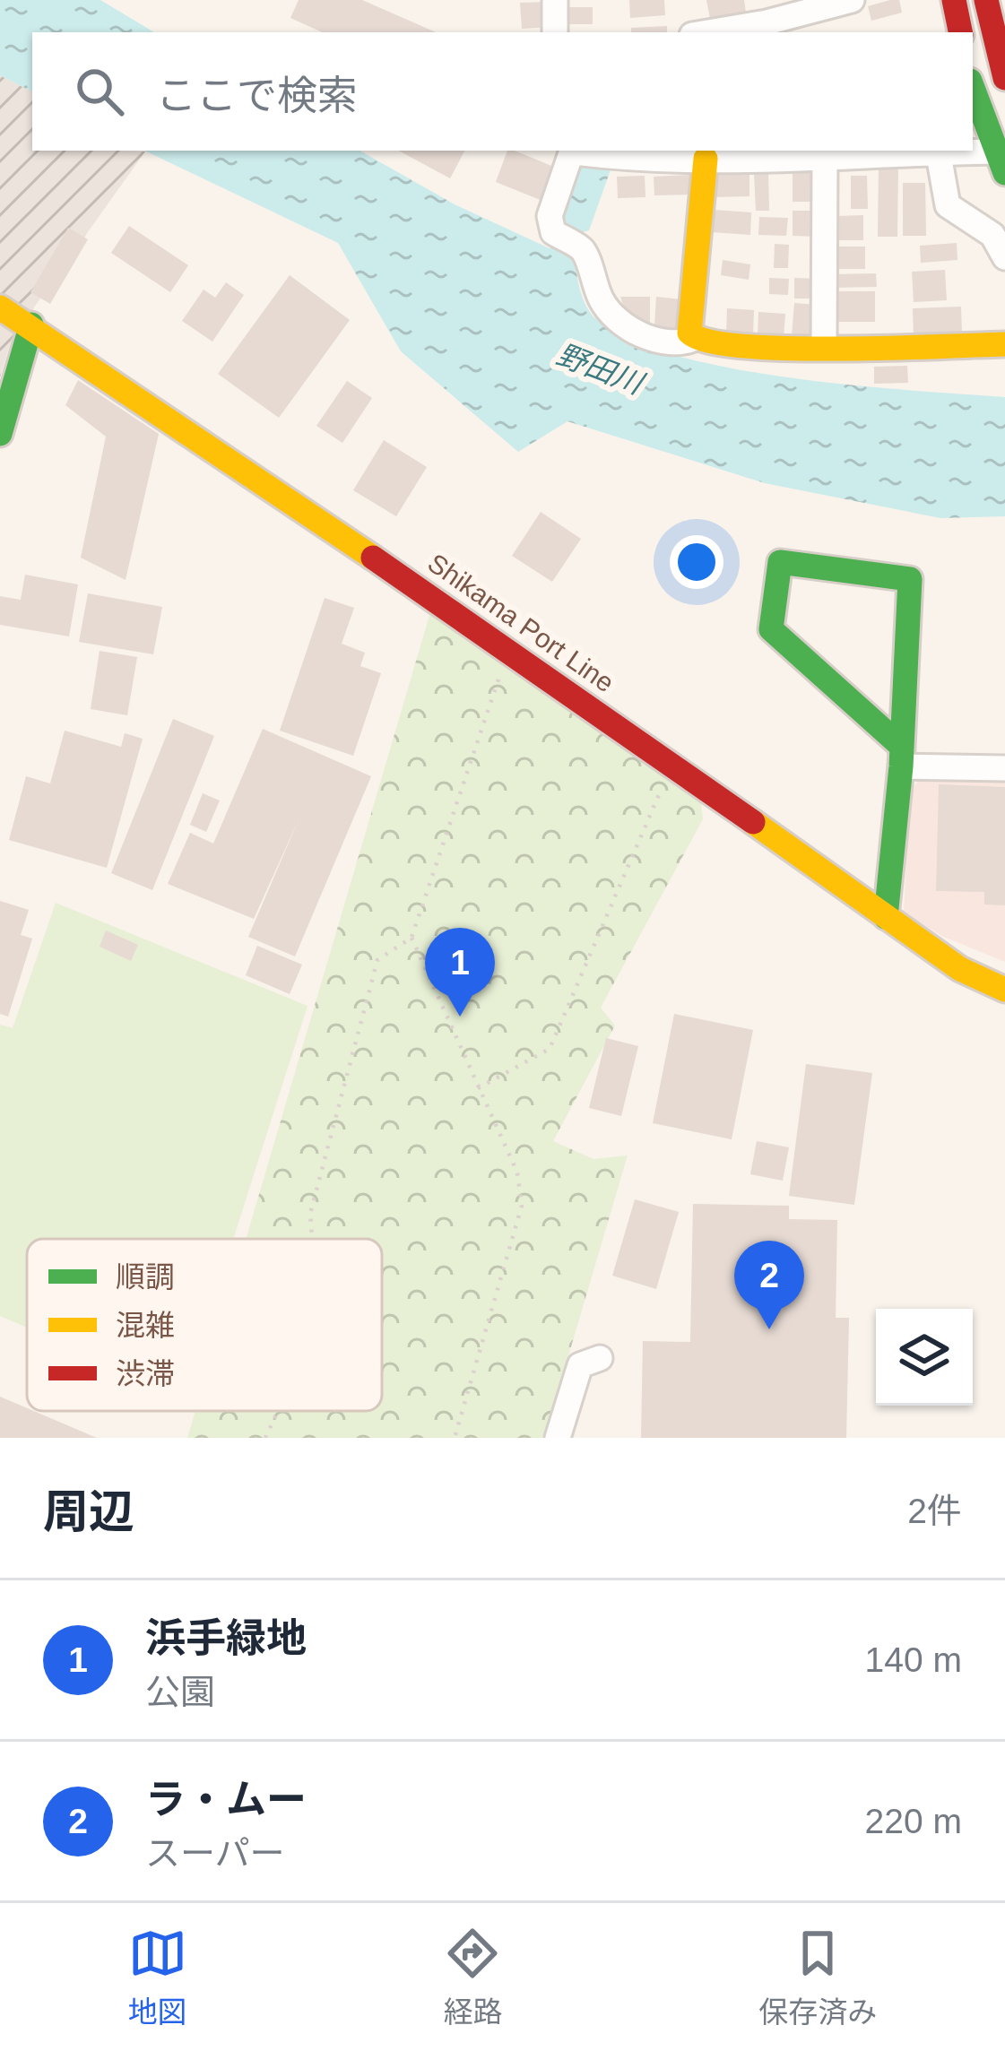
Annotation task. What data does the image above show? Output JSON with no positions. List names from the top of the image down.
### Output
{
  "streets": {
    "main road": ["Shikama Port Line"]
  },
  "water": ["野田川"],
  "legend": ["順調", "混雑", "渋滞"],
  "page": {
    "search": "ここで検索",
    "pins": ["1", "2"],
    "heading": ["周辺", "2件"],
    "list": [
      {
        "mark": "1",
        "name": "浜手緑地",
        "note": "公園",
        "value": "140 m"
      },
      {
        "mark": "2",
        "name": "ラ・ムー",
        "note": "スーパー",
        "value": "220 m"
      }
    ],
    "nav": ["地図", "経路", "保存済み"]
  }
}
